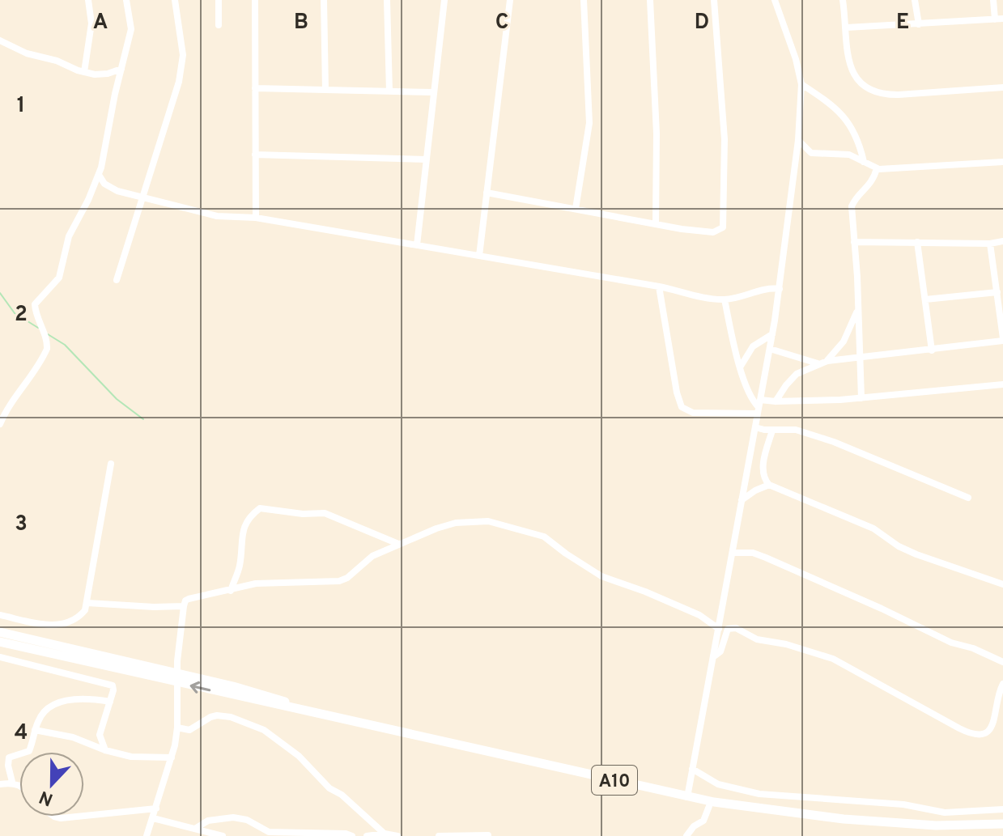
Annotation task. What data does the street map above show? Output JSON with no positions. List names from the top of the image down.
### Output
{
  "streets": {
    "main road": ["A10"]
  },
  "north": "bottom",
  "grid": {
    "columns": [
      "A",
      "B",
      "C",
      "D",
      "E"
    ],
    "rows": [
      "1",
      "2",
      "3",
      "4"
    ]
  }
}
